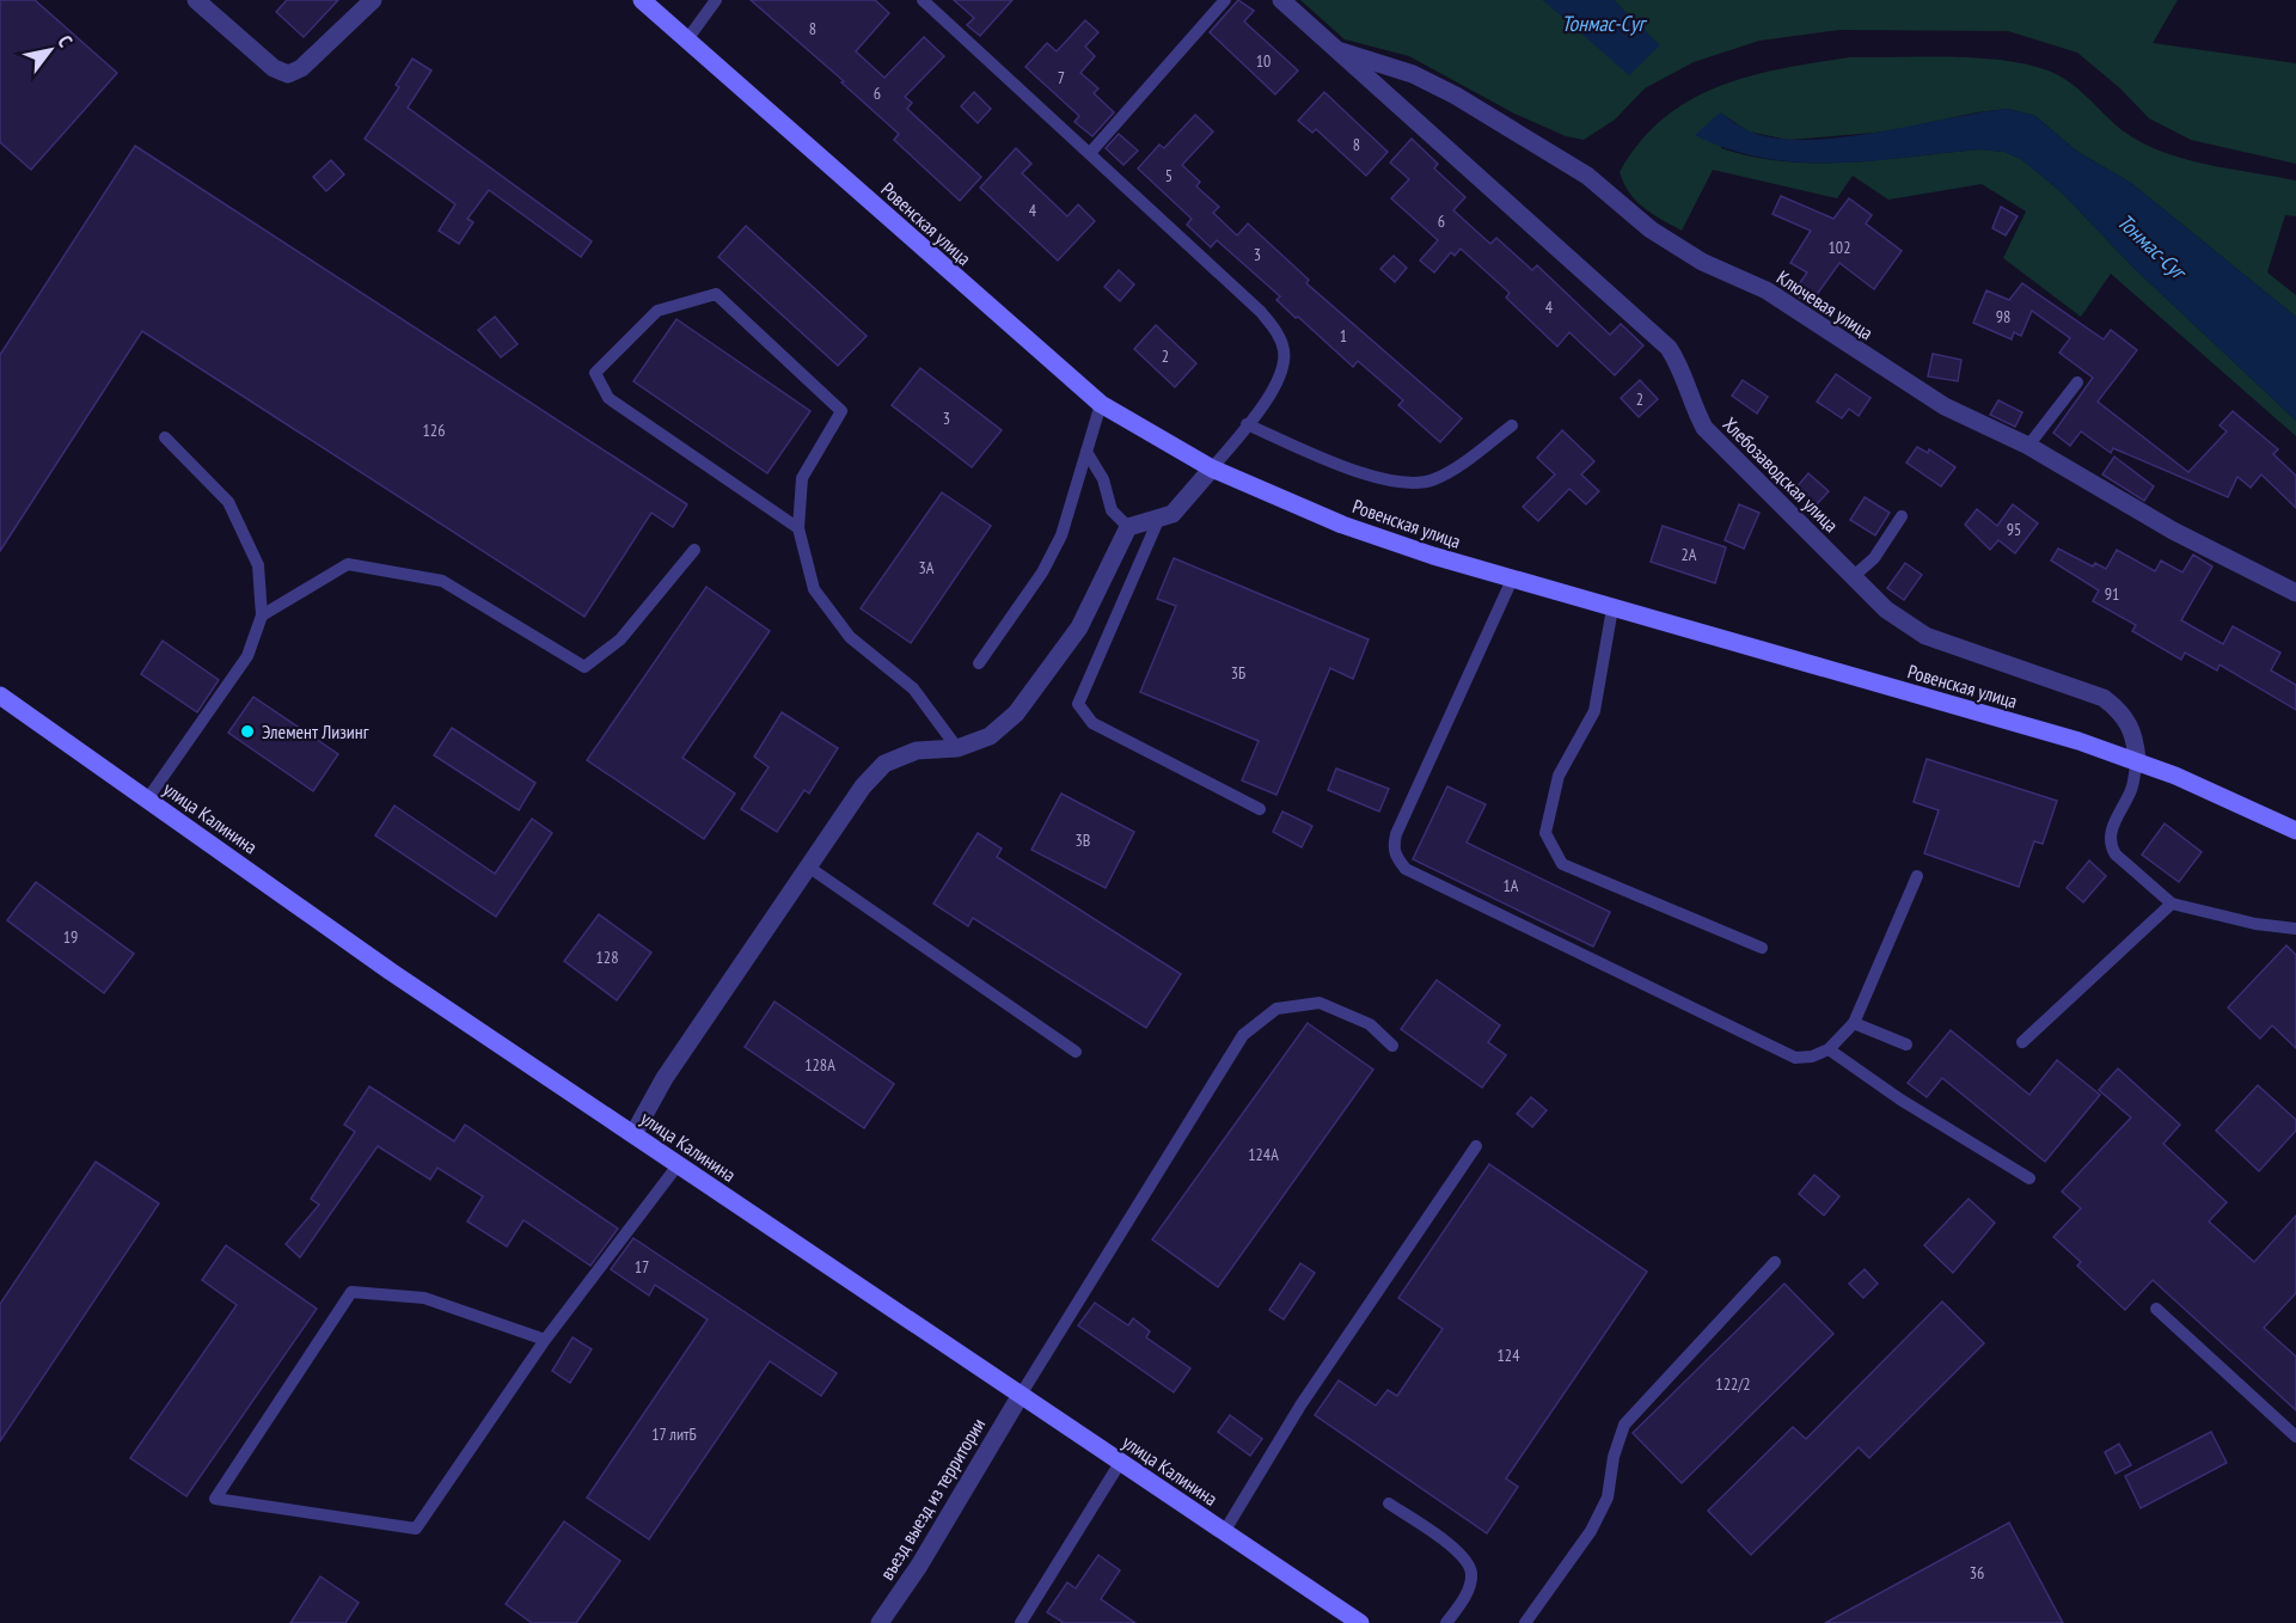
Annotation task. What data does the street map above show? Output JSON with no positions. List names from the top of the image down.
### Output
{
  "streets": {
    "main road": ["Ровенская улица", "улица Калинина"],
    "street": ["Ключевая улица", "Хлебозаводская улица", "въезд выезд из территории"]
  },
  "crossings": [
    ["Ровенская улица", "Хлебозаводская улица"],
    ["Ключевая улица", "Хлебозаводская улица"],
    ["улица Калинина", "въезд выезд из территории"]
  ],
  "water": ["Тонмас-Суг"],
  "places": ["Элемент Лизинг"],
  "house_numbers": [
    "8",
    "10",
    "7",
    "6",
    "8",
    "5",
    "4",
    "6",
    "102",
    "3",
    "4",
    "98",
    "1",
    "2",
    "2",
    "3",
    "126",
    "95",
    "2А",
    "3А",
    "91",
    "3Б",
    "3В",
    "1А",
    "19",
    "128",
    "128А",
    "124А",
    "17",
    "124",
    "122/2",
    "17 литБ",
    "36"
  ],
  "north": "top right"
}
